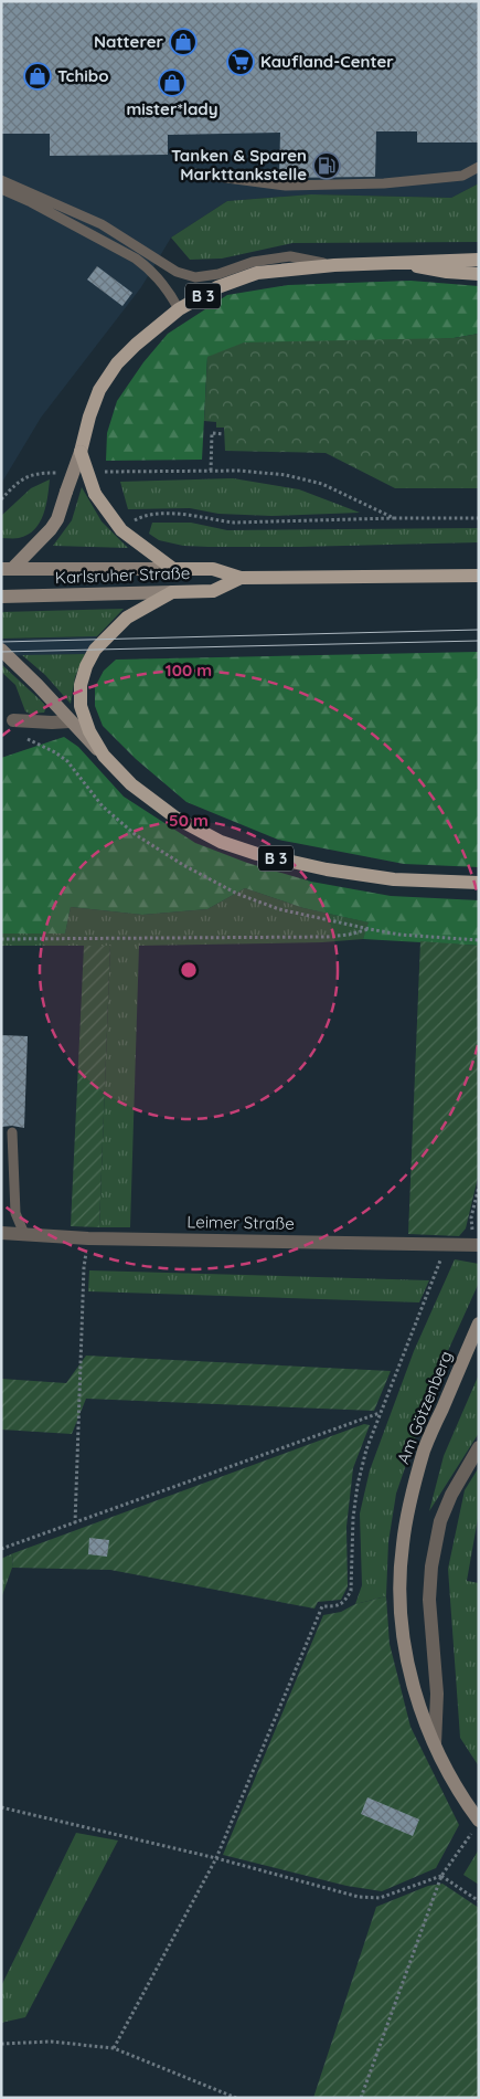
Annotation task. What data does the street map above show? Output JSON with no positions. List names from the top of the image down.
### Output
{
  "streets": {
    "main road": ["B 3", "Karlsruher Straße", "Am Götzenberg"],
    "street": ["Leimer Straße"]
  },
  "crossings": [
    ["B 3", "Karlsruher Straße"]
  ],
  "places": {
    "shop": ["Natterer", "Tchibo", "mister*lady"],
    "supermarket": ["Kaufland-Center"],
    "fuel station": ["Tanken & Sparen Markttankstelle"]
  },
  "rings": ["100 m", "50 m"]
}
